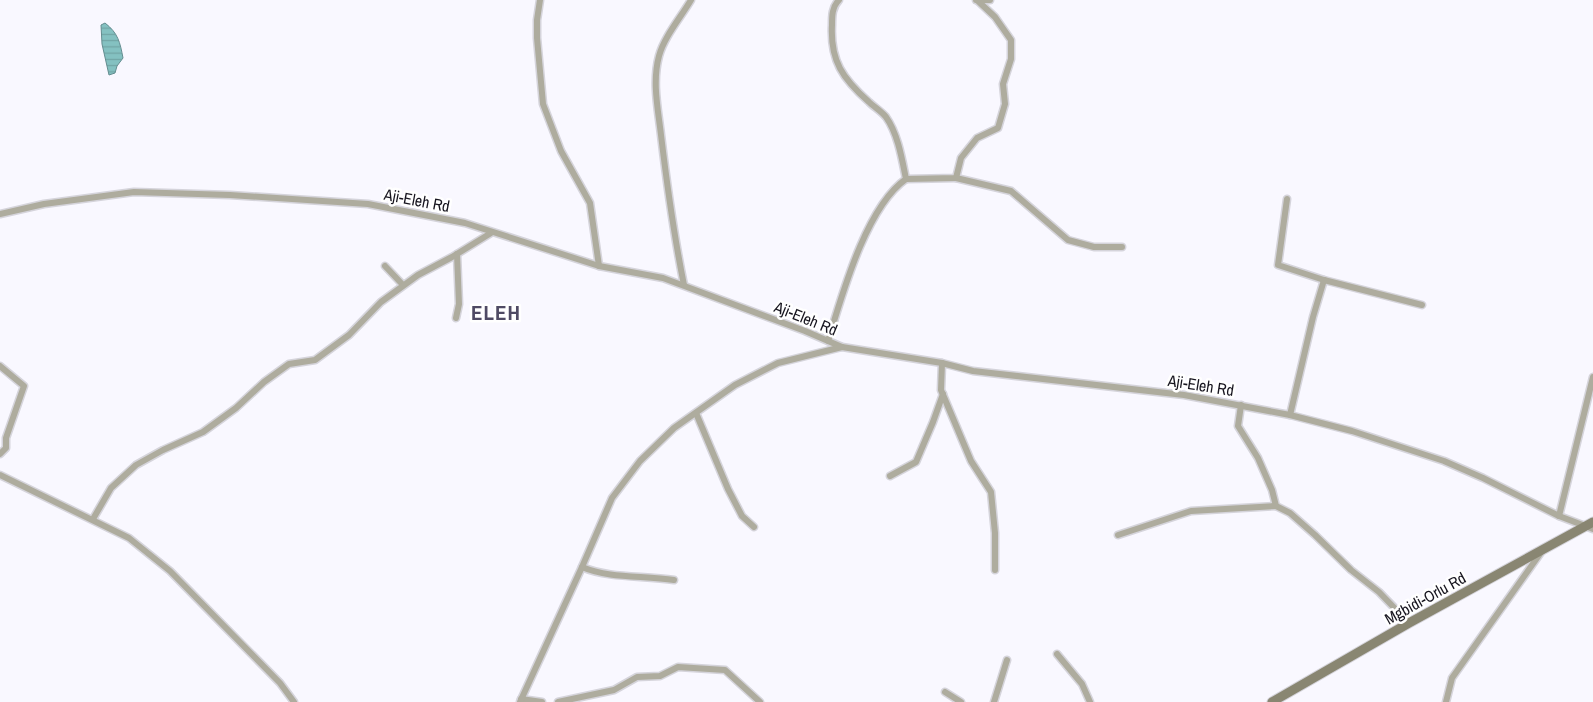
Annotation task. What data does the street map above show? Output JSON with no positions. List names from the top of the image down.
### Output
{
  "streets": {
    "main road": ["Mgbidi-Orlu Rd"],
    "street": ["Aji-Eleh Rd"]
  },
  "crossings": [
    ["Aji-Eleh Rd", "Mgbidi-Orlu Rd"]
  ],
  "districts": ["ELEH"]
}
